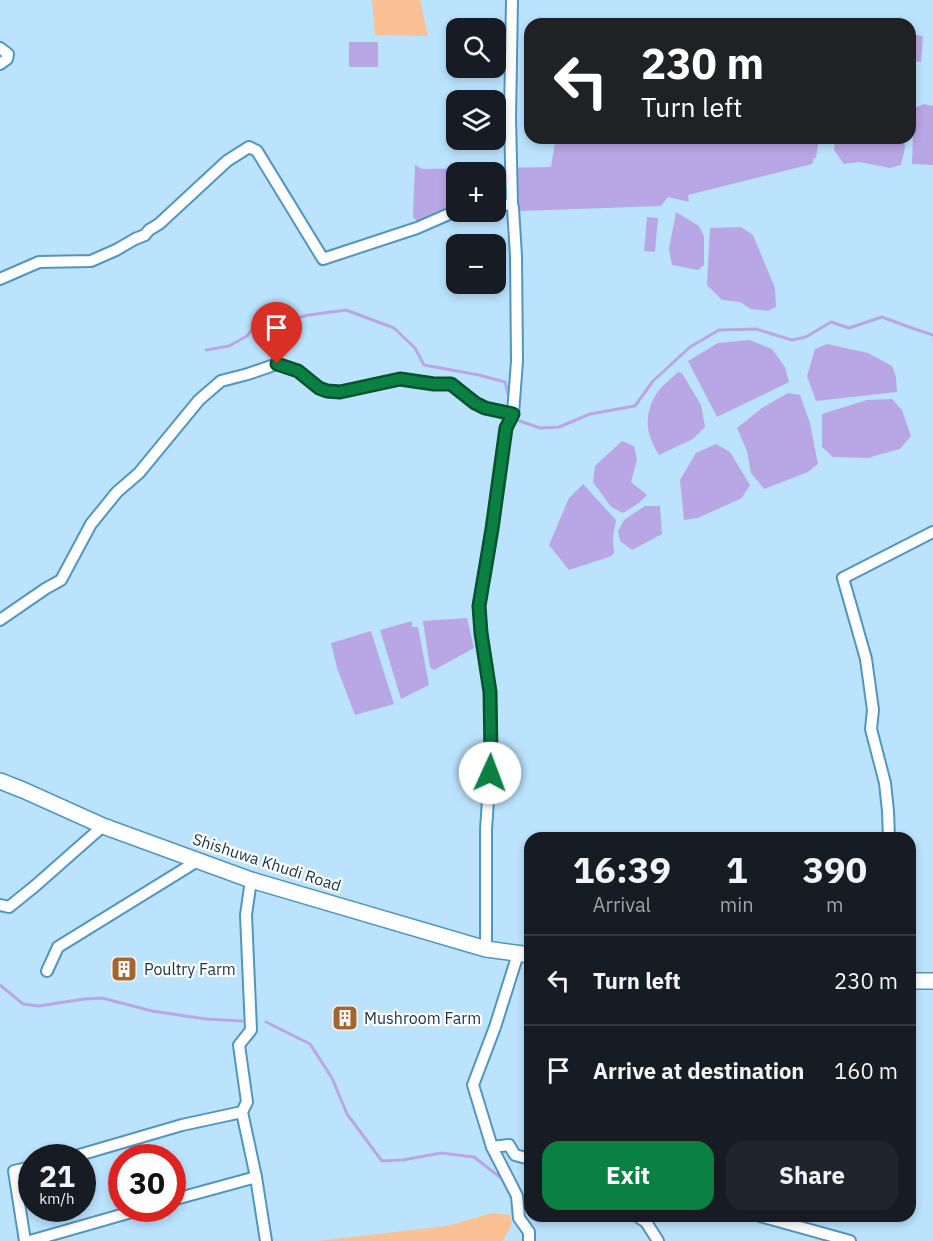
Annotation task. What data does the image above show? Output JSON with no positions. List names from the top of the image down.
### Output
{
  "streets": {
    "main road": ["Shishuwa Khudi Road"]
  },
  "places": {
    "building": ["Poultry Farm", "Mushroom Farm"]
  },
  "page": {
    "map_buttons": ["+", "−"],
    "turn": ["230 m", "Turn left"],
    "eta": [
      "16:39",
      "Arrival",
      "1",
      "min",
      "390",
      "m"
    ],
    "list": [
      {
        "name": "Turn left",
        "value": "230 m"
      },
      {
        "name": "Arrive at destination",
        "value": "160 m"
      }
    ],
    "buttons": ["Exit", "Share"],
    "speed": "21 km/h",
    "limit": "30"
  }
}
